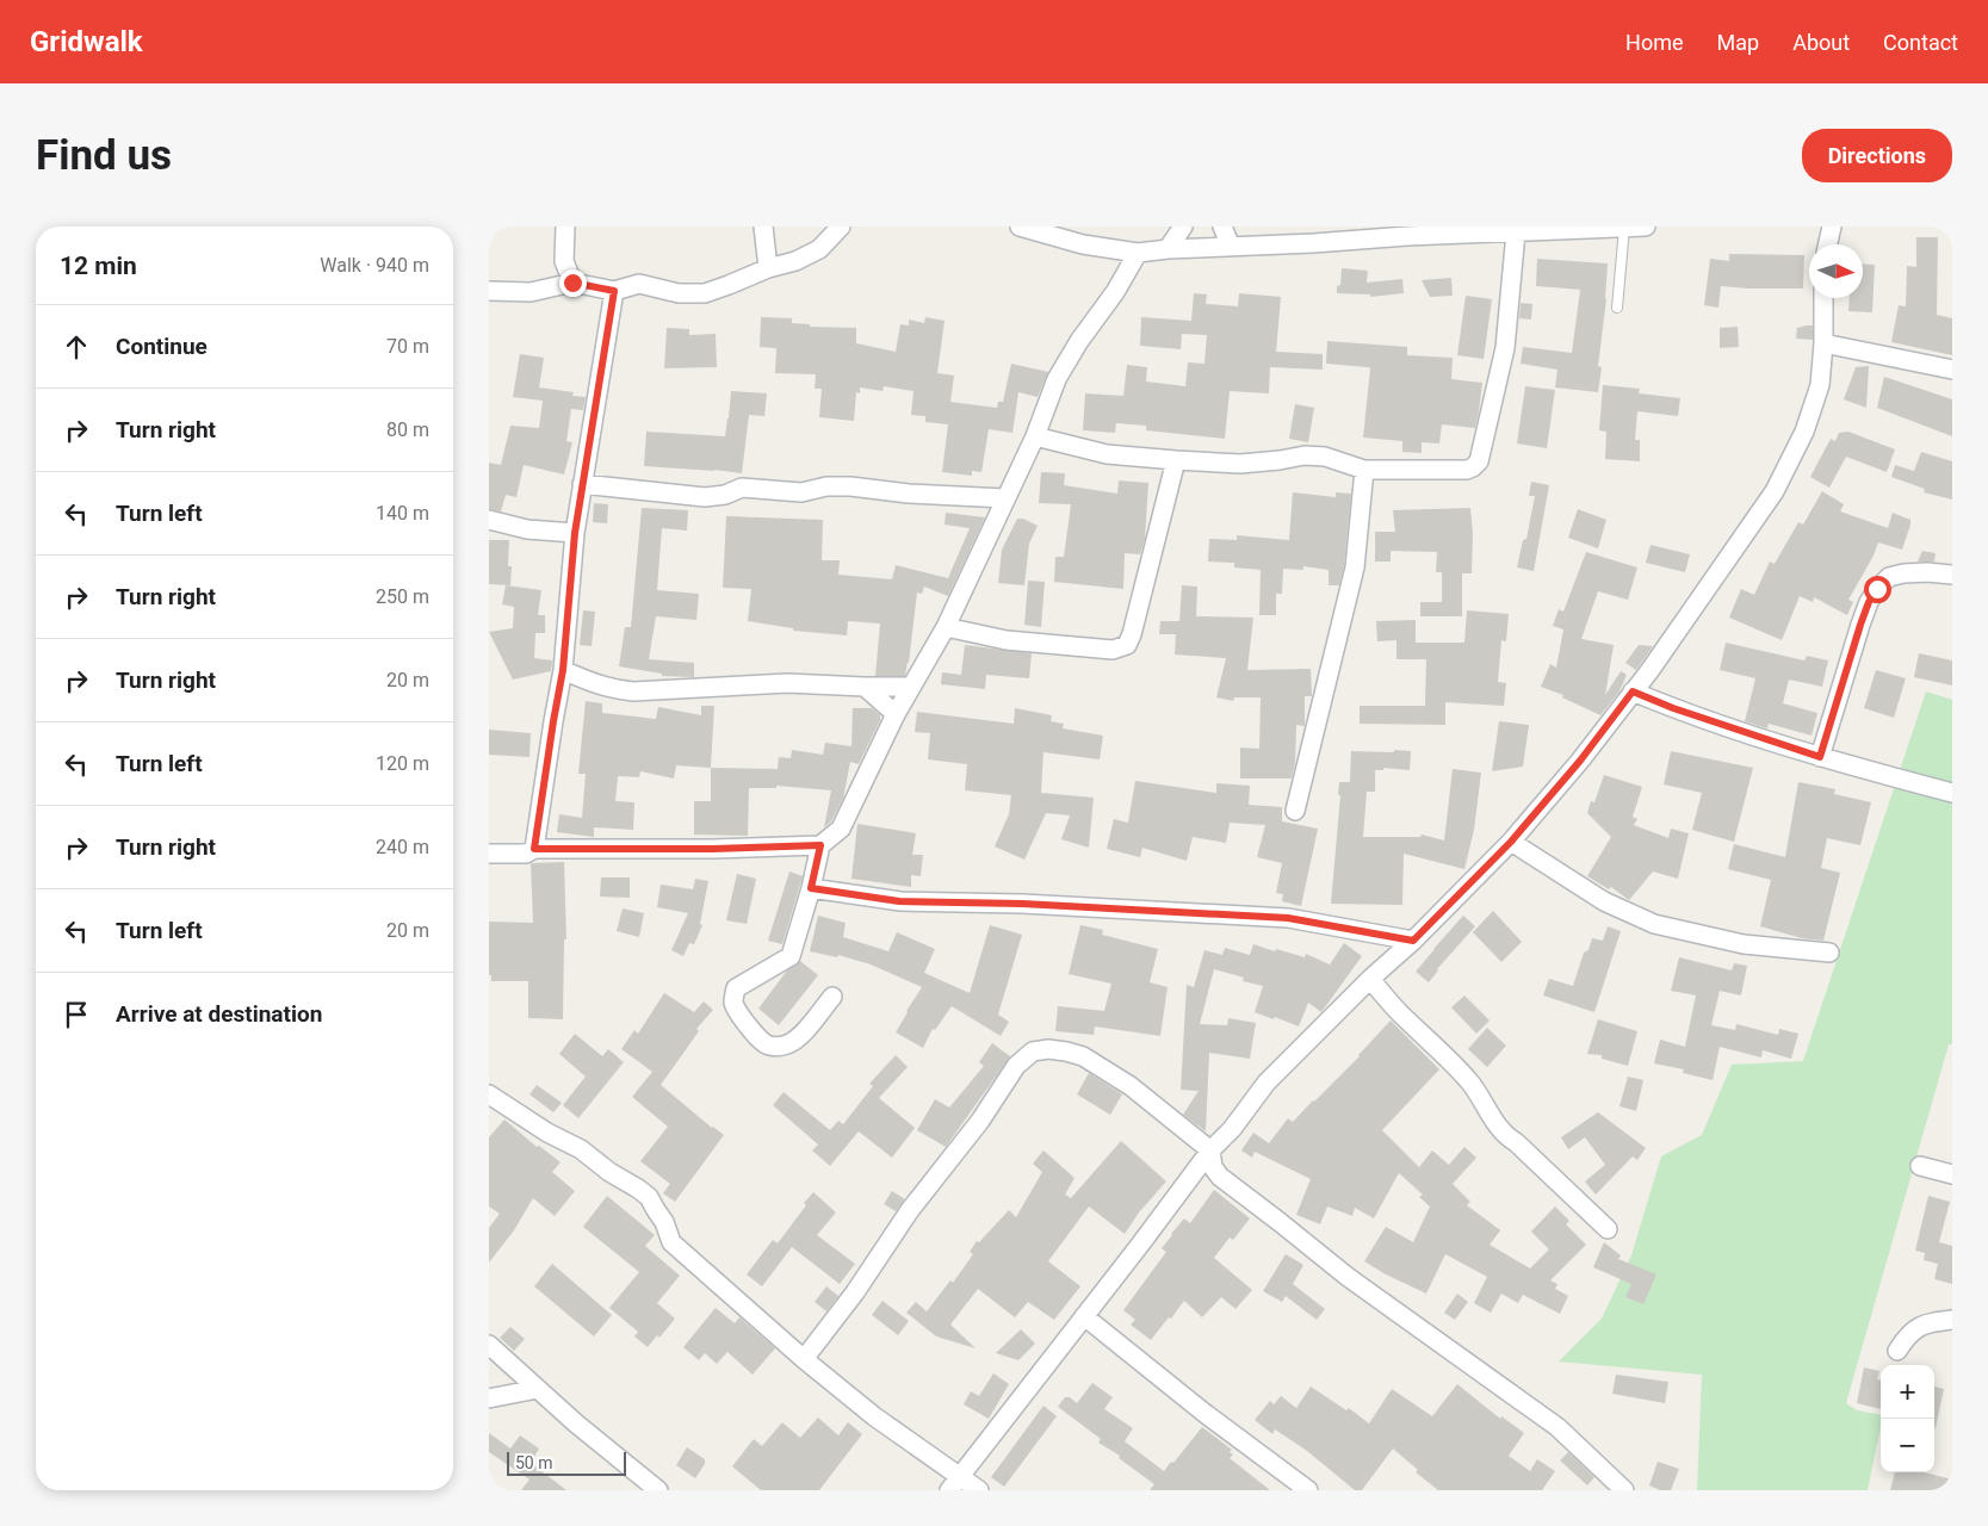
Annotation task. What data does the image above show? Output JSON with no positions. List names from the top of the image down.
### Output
{
  "scale_bar": "50 m",
  "north": "right",
  "page": {
    "header": "Gridwalk",
    "nav": [
      "Home",
      "Map",
      "About",
      "Contact"
    ],
    "buttons": "Directions",
    "title": "Find us",
    "heading": ["12 min", "Walk · 940 m"],
    "list": [
      ["Continue", "70 m"],
      ["Turn right", "80 m"],
      ["Turn left", "140 m"],
      ["Turn right", "250 m"],
      ["Turn right", "20 m"],
      ["Turn left", "120 m"],
      ["Turn right", "240 m"],
      ["Turn left", "20 m"],
      "Arrive at destination"
    ],
    "map_buttons": ["+", "−"],
    "scale": "50 m"
  }
}
